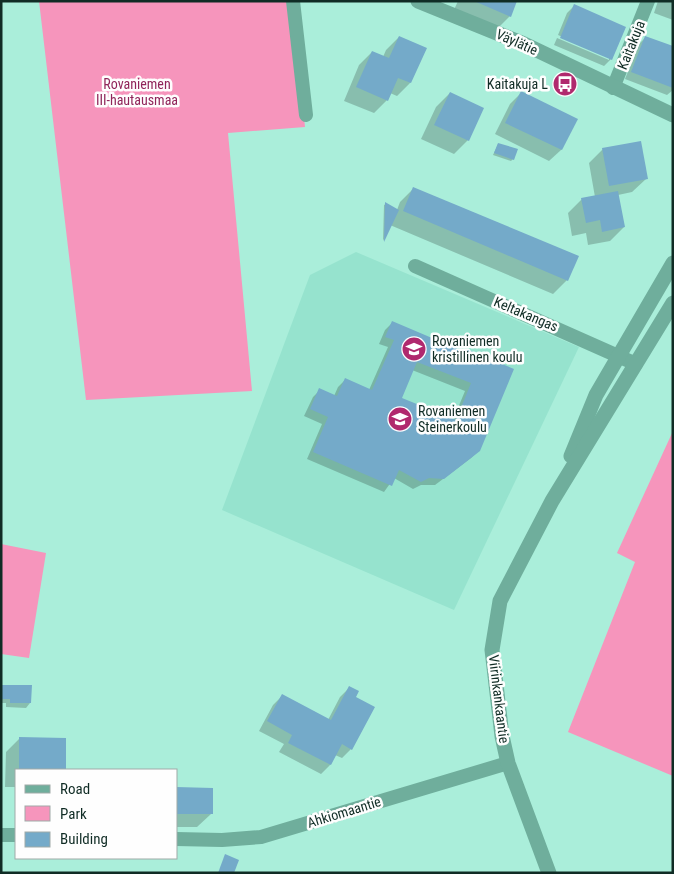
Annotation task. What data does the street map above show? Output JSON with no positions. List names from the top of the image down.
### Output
{
  "streets": {
    "street": [
      "Väylätie",
      "Kaitakuja",
      "Keltakangas",
      "Viirinkankaantie",
      "Ahkiomaantie"
    ]
  },
  "crossings": [
    ["Väylätie", "Kaitakuja"],
    ["Keltakangas", "Viirinkankaantie"],
    ["Viirinkankaantie", "Ahkiomaantie"]
  ],
  "parks": ["Rovaniemen III-hautausmaa"],
  "places": {
    "bus stop": ["Kaitakuja L"],
    "school or university": ["Rovaniemen kristillinen koulu", "Rovaniemen Steinerkoulu"]
  },
  "legend": ["Road", "Park", "Building"]
}
